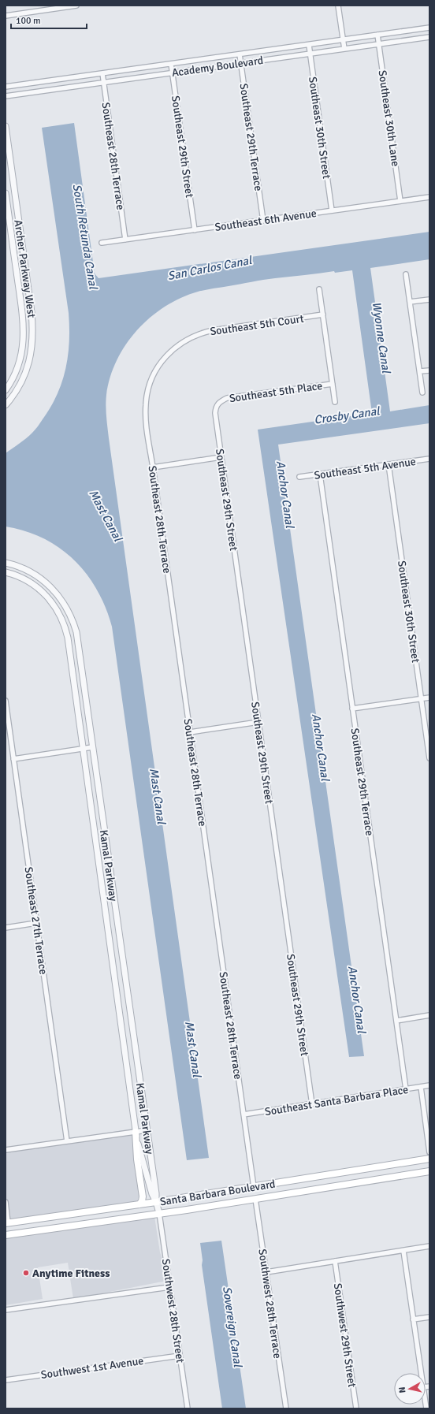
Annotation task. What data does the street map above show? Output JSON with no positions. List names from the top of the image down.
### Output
{
  "streets": {
    "main road": ["Santa Barbara Boulevard"],
    "street": [
      "Academy Boulevard",
      "Southeast 30th Lane",
      "Southeast 30th Street",
      "Southeast 29th Terrace",
      "Southeast 29th Street",
      "Southeast 28th Terrace",
      "Southeast 6th Avenue",
      "Archer Parkway West",
      "Southeast 5th Court",
      "Southeast 5th Place",
      "Southeast 5th Avenue",
      "Kamal Parkway",
      "Southeast 27th Terrace",
      "Southeast Santa Barbara Place",
      "Southwest 28th Terrace",
      "Southwest 28th Street",
      "Southwest 29th Street",
      "Southwest 1st Avenue"
    ]
  },
  "crossings": [
    ["Academy Boulevard", "Southeast 30th Lane"],
    ["Academy Boulevard", "Southeast 30th Street"],
    ["Academy Boulevard", "Southeast 29th Terrace"],
    ["Academy Boulevard", "Southeast 29th Street"],
    ["Academy Boulevard", "Southeast 28th Terrace"],
    ["Southeast 30th Lane", "Southeast 6th Avenue"],
    ["Southeast 30th Street", "Southeast 6th Avenue"],
    ["Southeast 30th Street", "Southeast 5th Avenue"],
    ["Southeast 29th Terrace", "Southeast 6th Avenue"],
    ["Southeast 29th Terrace", "Southeast 5th Avenue"],
    ["Southeast 29th Terrace", "Southeast Santa Barbara Place"],
    ["Southeast 29th Street", "Southeast 6th Avenue"],
    ["Southeast 29th Street", "Southeast 5th Place"],
    ["Southeast 29th Street", "Southeast Santa Barbara Place"],
    ["Southeast 28th Terrace", "Southeast 6th Avenue"],
    ["Southeast 28th Terrace", "Southeast 5th Court"],
    ["Southeast 28th Terrace", "Southeast Santa Barbara Place"],
    ["Southeast 28th Terrace", "Santa Barbara Boulevard"],
    ["Kamal Parkway", "Santa Barbara Boulevard"],
    ["Kamal Parkway", "Southwest 28th Street"],
    ["Santa Barbara Boulevard", "Southwest 28th Terrace"],
    ["Santa Barbara Boulevard", "Southwest 28th Street"],
    ["Southwest 28th Street", "Southwest 1st Avenue"]
  ],
  "water": [
    "South Retunda Canal",
    "San Carlos Canal",
    "Wyonne Canal",
    "Crosby Canal",
    "Anchor Canal",
    "Mast Canal",
    "Sovereign Canal"
  ],
  "places": ["Anytime Fitness"],
  "scale_bar": "100 m",
  "north": "left"
}
